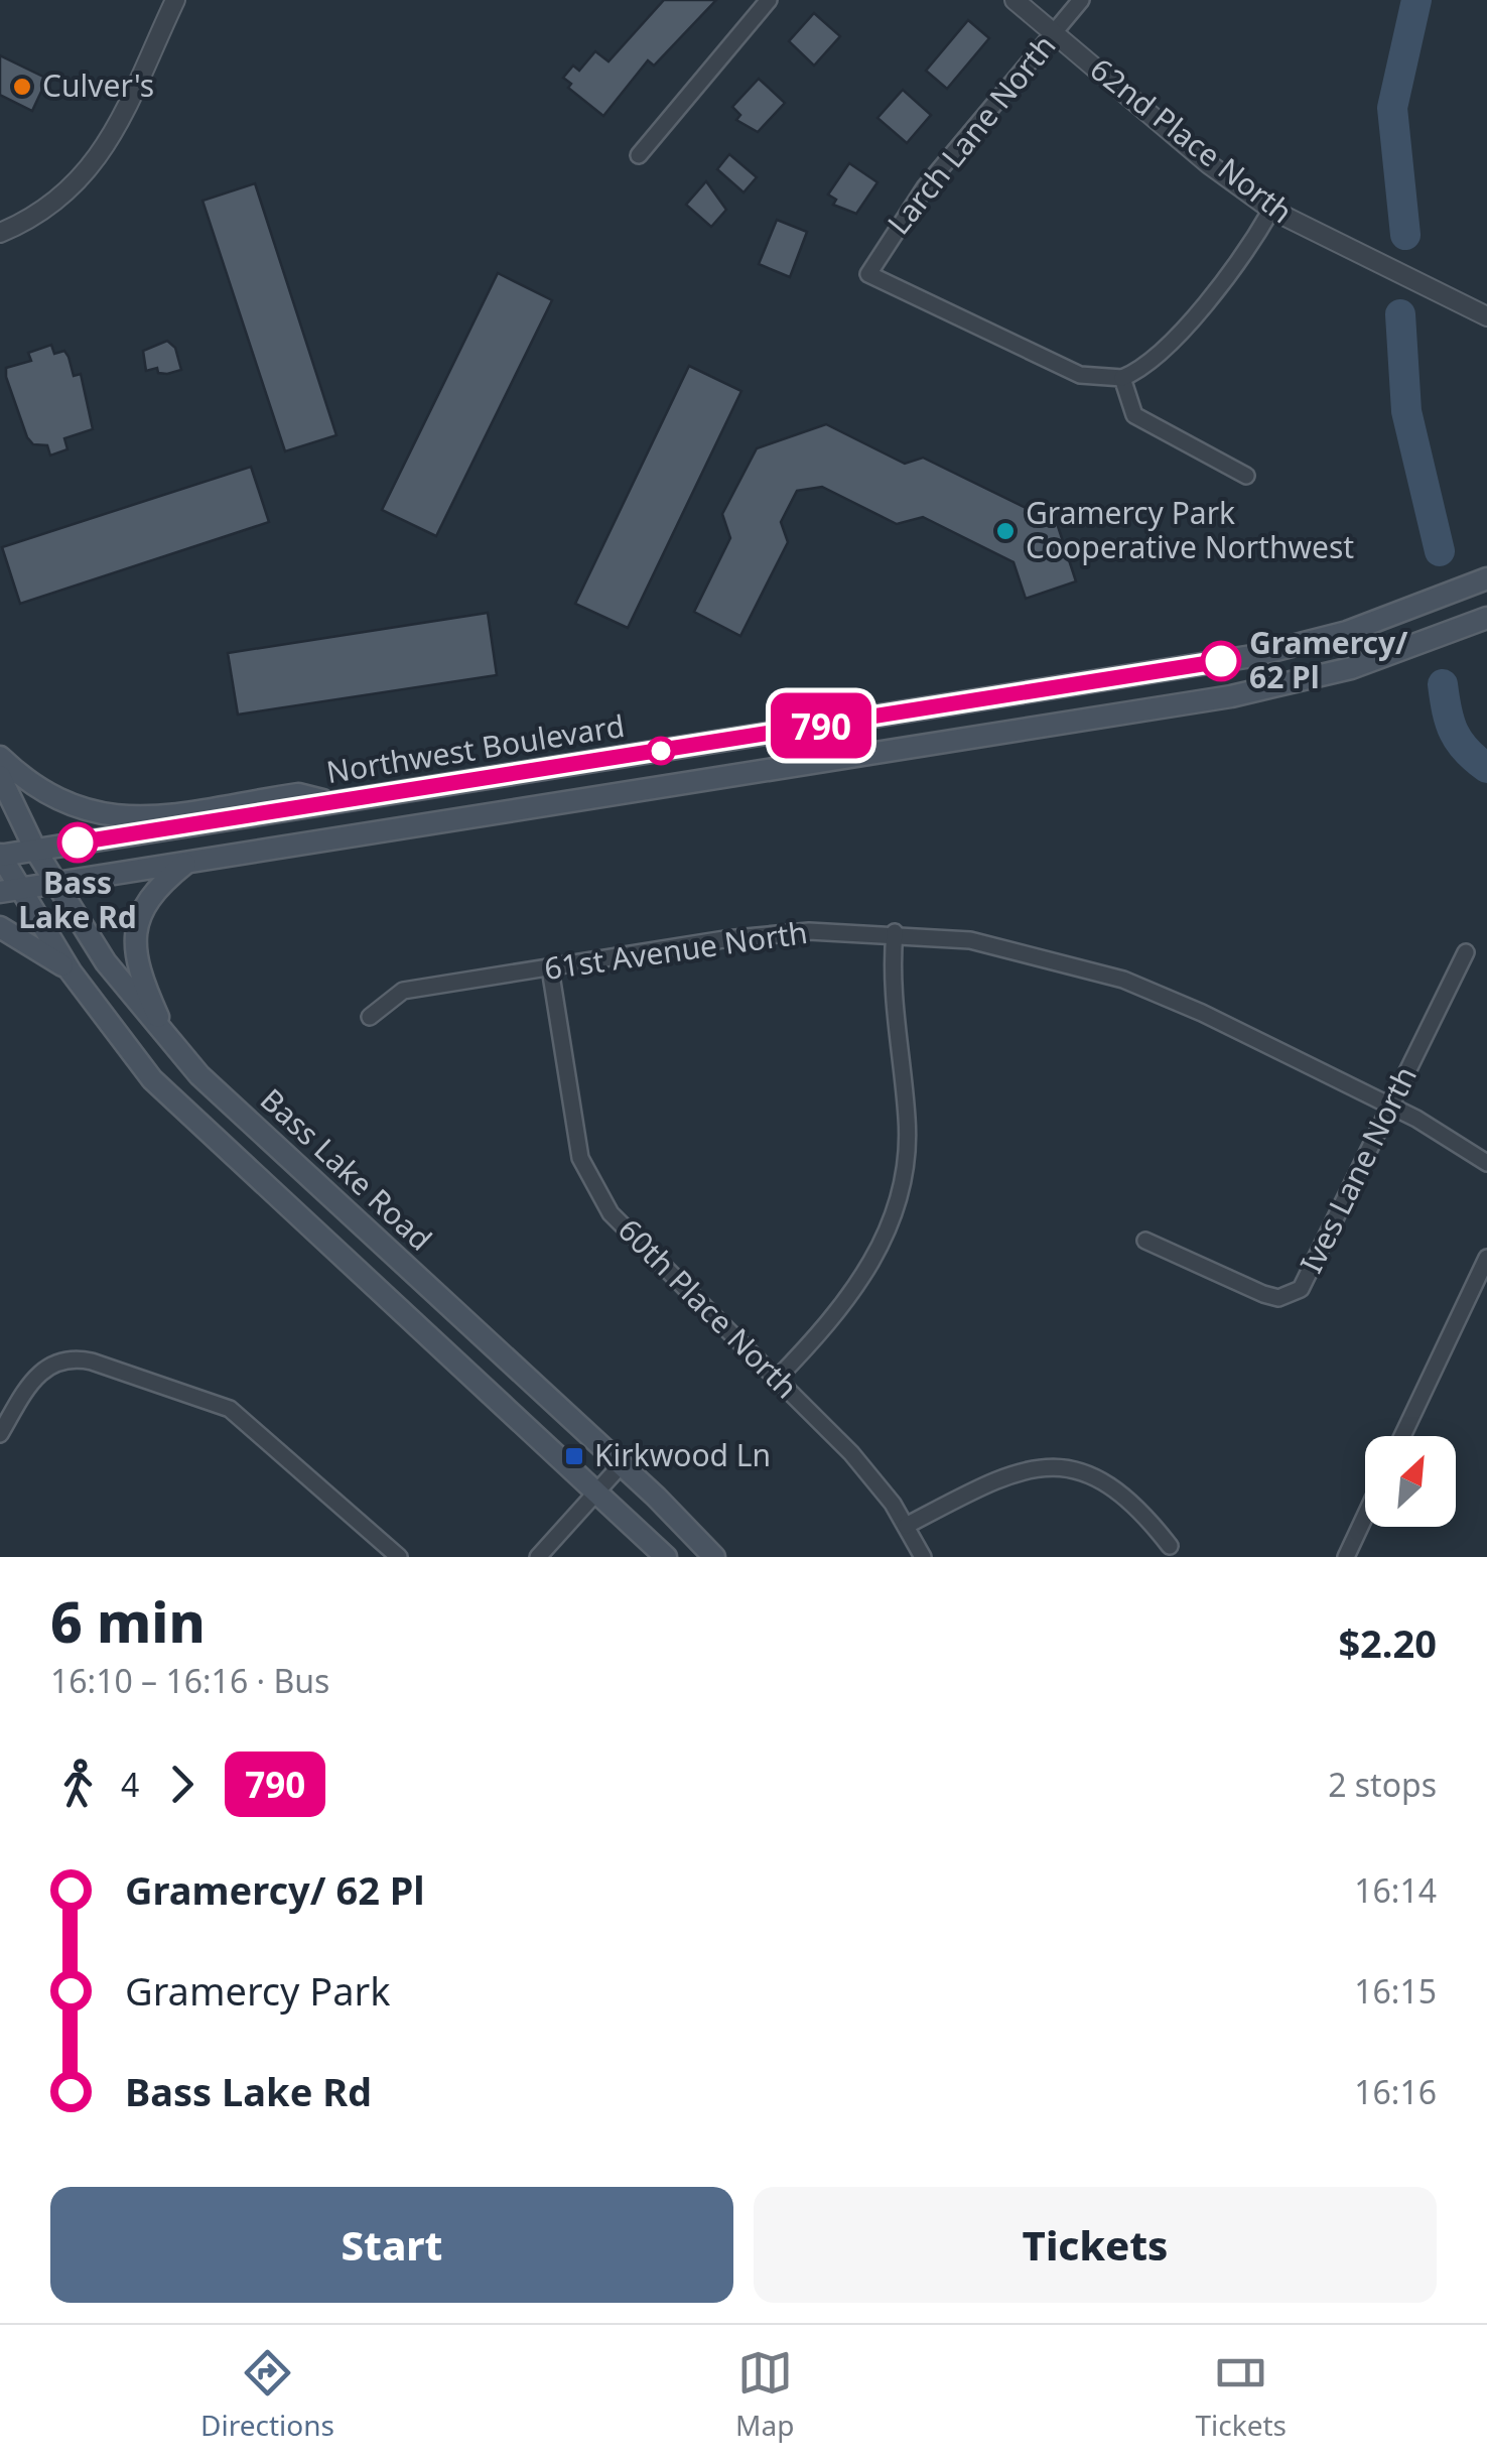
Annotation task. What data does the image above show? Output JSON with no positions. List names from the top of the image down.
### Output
{
  "streets": {
    "main road": ["Northwest Boulevard", "Bass Lake Road"],
    "street": [
      "Larch Lane North",
      "62nd Place North",
      "61st Avenue North",
      "Ives Lane North",
      "60th Place North"
    ]
  },
  "crossings": [
    ["Larch Lane North", "62nd Place North"],
    ["Northwest Boulevard", "Bass Lake Road"],
    ["61st Avenue North", "Ives Lane North"],
    ["61st Avenue North", "60th Place North"]
  ],
  "places": {
    "other": [
      "Culver's",
      "Gramercy Park Cooperative Northwest",
      "Gramercy/ 62 Pl",
      "Bass Lake Rd"
    ],
    "transit": ["Kirkwood Ln"]
  },
  "lines": ["bus line 790"],
  "north": "top right",
  "page": {
    "on_map": "790",
    "heading": ["6 min", "16:10 – 16:16 · Bus", "$2.20"],
    "legs": ["4", "790", "2 stops"],
    "list": [
      {
        "name": "Gramercy/ 62 Pl",
        "value": "16:14"
      },
      {
        "name": "Gramercy Park",
        "value": "16:15"
      },
      {
        "name": "Bass Lake Rd",
        "value": "16:16"
      }
    ],
    "buttons": ["Start", "Tickets"],
    "tabs": ["Directions", "Map", "Tickets"]
  }
}
